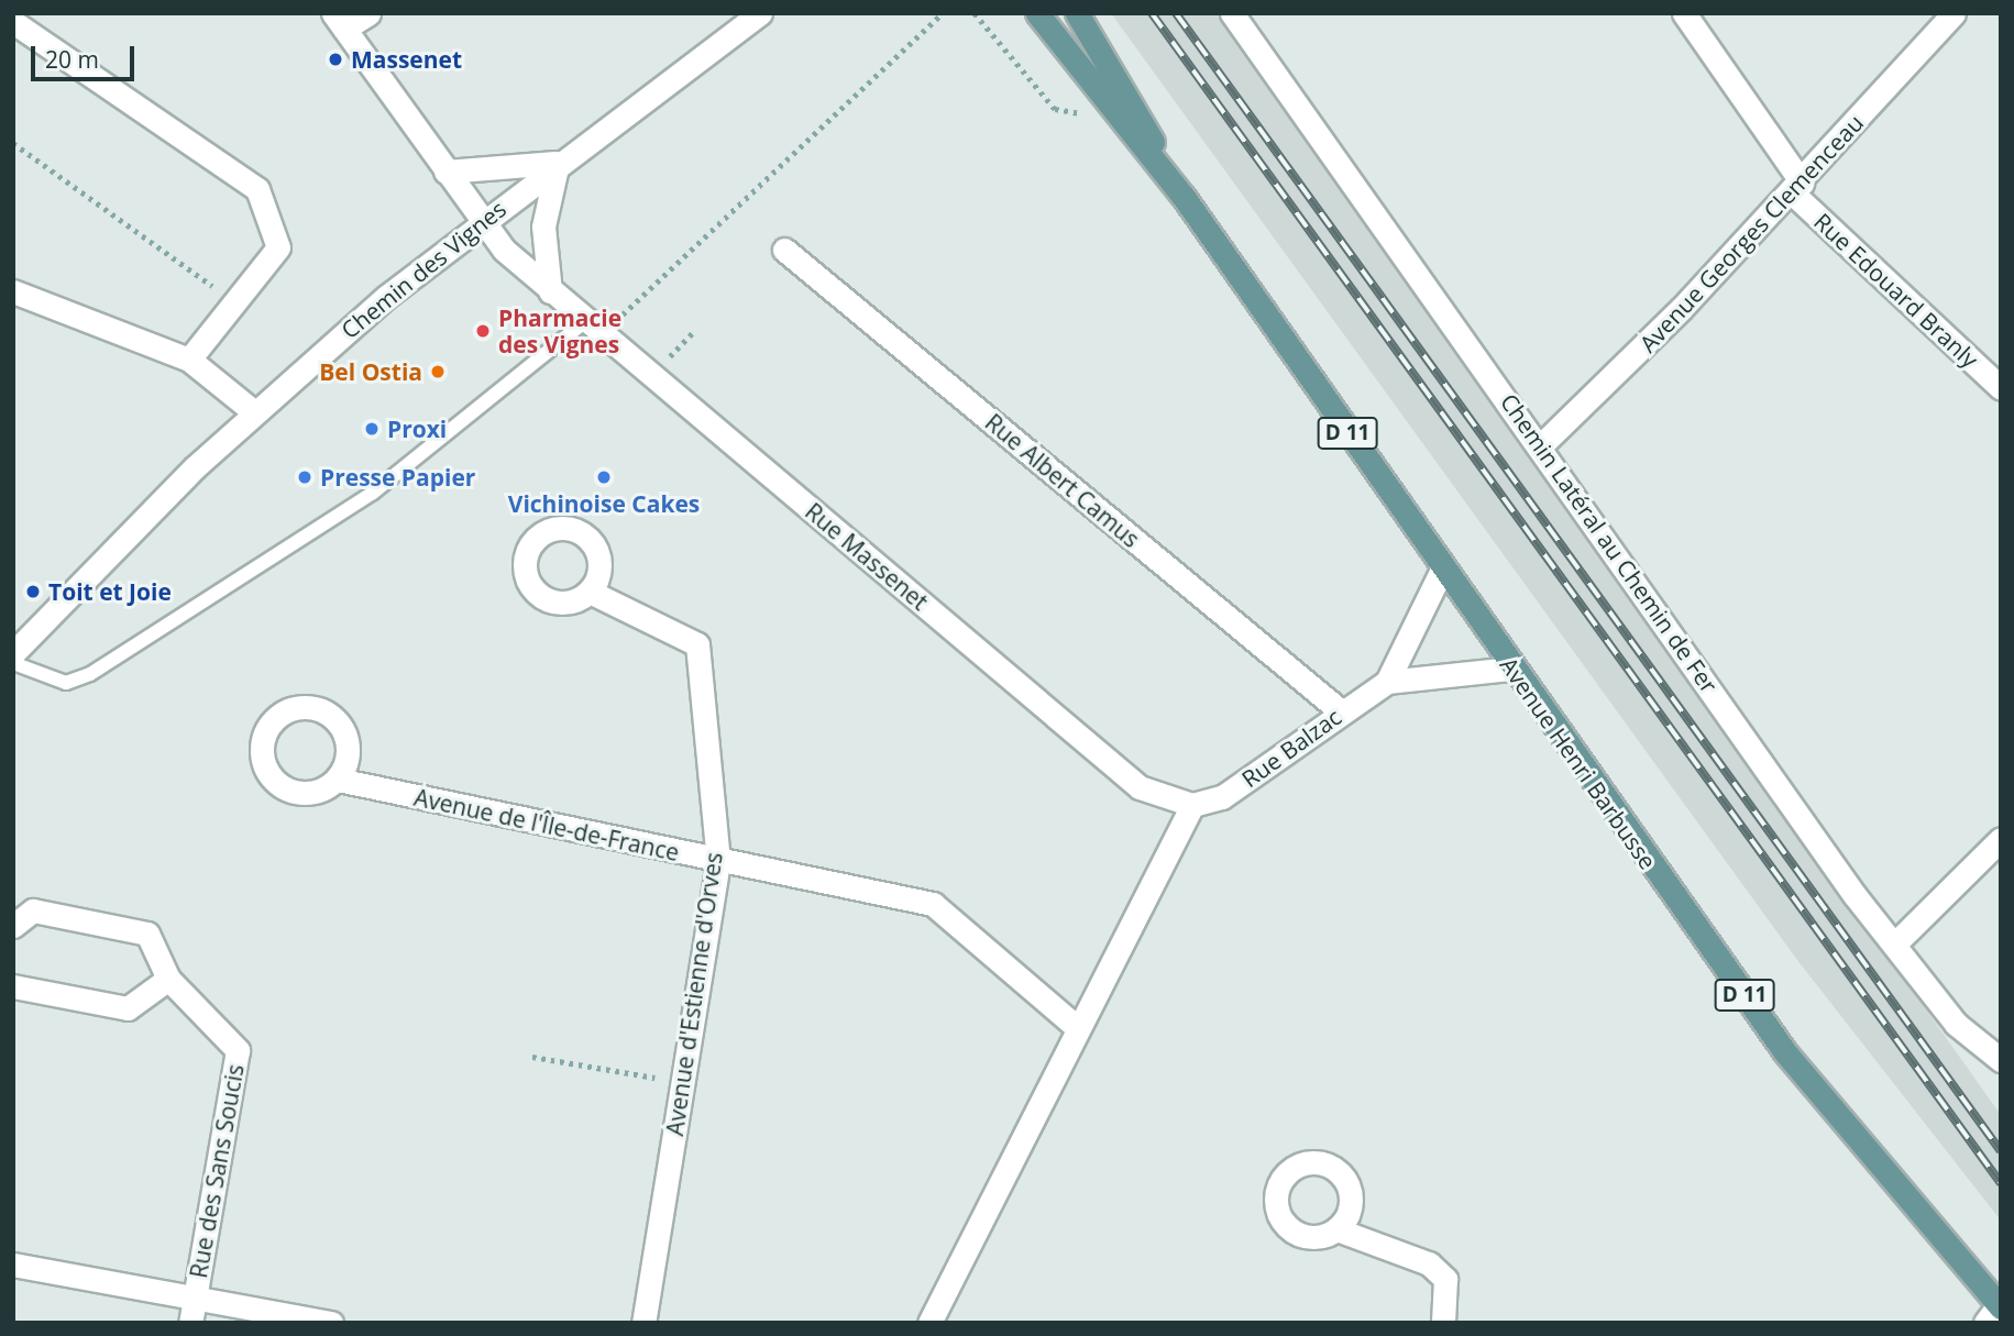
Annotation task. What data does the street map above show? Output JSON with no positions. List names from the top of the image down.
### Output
{
  "streets": {
    "main road": ["D 11", "Avenue Henri Barbusse"],
    "street": [
      "Avenue Georges Clemenceau",
      "Chemin des Vignes",
      "Rue Edouard Branly",
      "Rue Albert Camus",
      "Chemin Latéral au Chemin de Fer",
      "Rue Massenet",
      "Rue Balzac",
      "Avenue de l'Île-de-France",
      "Avenue d'Estienne d'Orves",
      "Rue des Sans Soucis"
    ]
  },
  "crossings": [
    ["Avenue Georges Clemenceau", "Rue Edouard Branly"],
    ["Avenue Georges Clemenceau", "Chemin Latéral au Chemin de Fer"],
    ["Chemin des Vignes", "Rue Massenet"],
    ["Rue Albert Camus", "Rue Balzac"],
    ["Rue Massenet", "Rue Balzac"],
    ["Rue Balzac", "Avenue Henri Barbusse"],
    ["Avenue de l'Île-de-France", "Avenue d'Estienne d'Orves"]
  ],
  "places": [
    "Massenet",
    "Pharmacie des Vignes",
    "Bel Ostia",
    "Proxi",
    "Presse Papier",
    "Vichinoise Cakes",
    "Toit et Joie"
  ],
  "scale_bar": "20 m"
}
